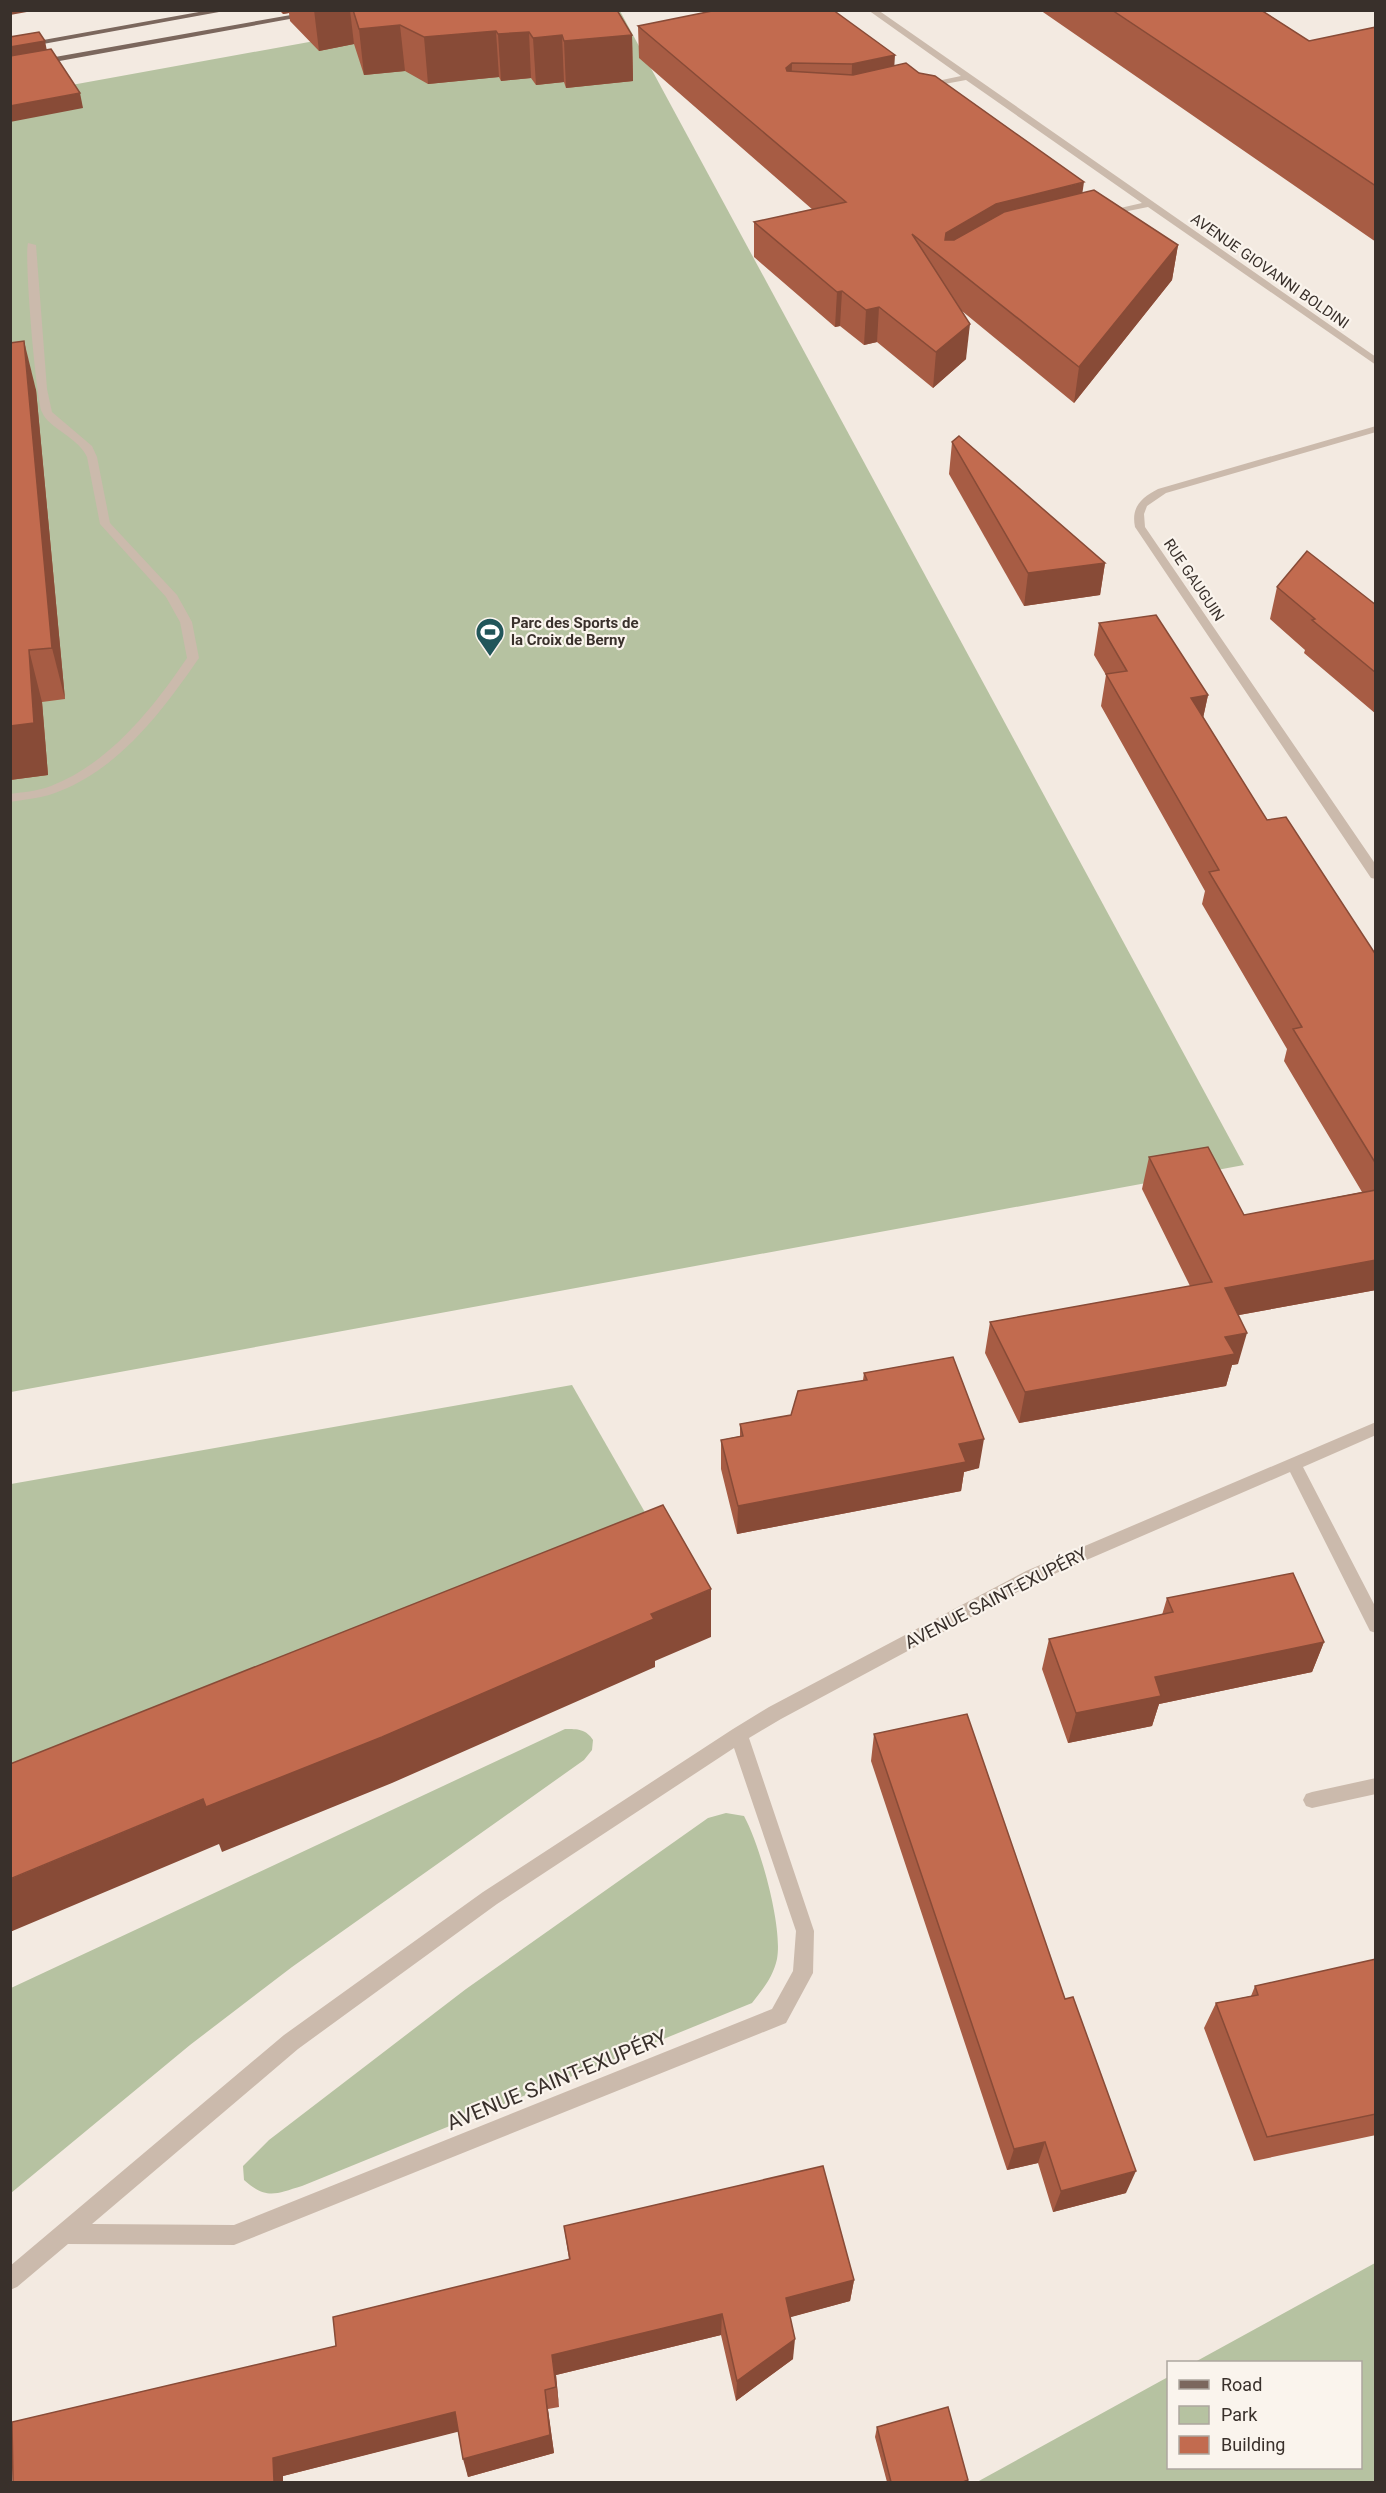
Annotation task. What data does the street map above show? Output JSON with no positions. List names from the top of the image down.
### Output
{
  "streets": {
    "street": ["AVENUE GIOVANNI BOLDINI", "RUE GAUGUIN", "AVENUE SAINT-EXUPÉRY"]
  },
  "places": {
    "sports": ["Parc des Sports de la Croix de Berny"]
  },
  "legend": ["Road", "Park", "Building"]
}
